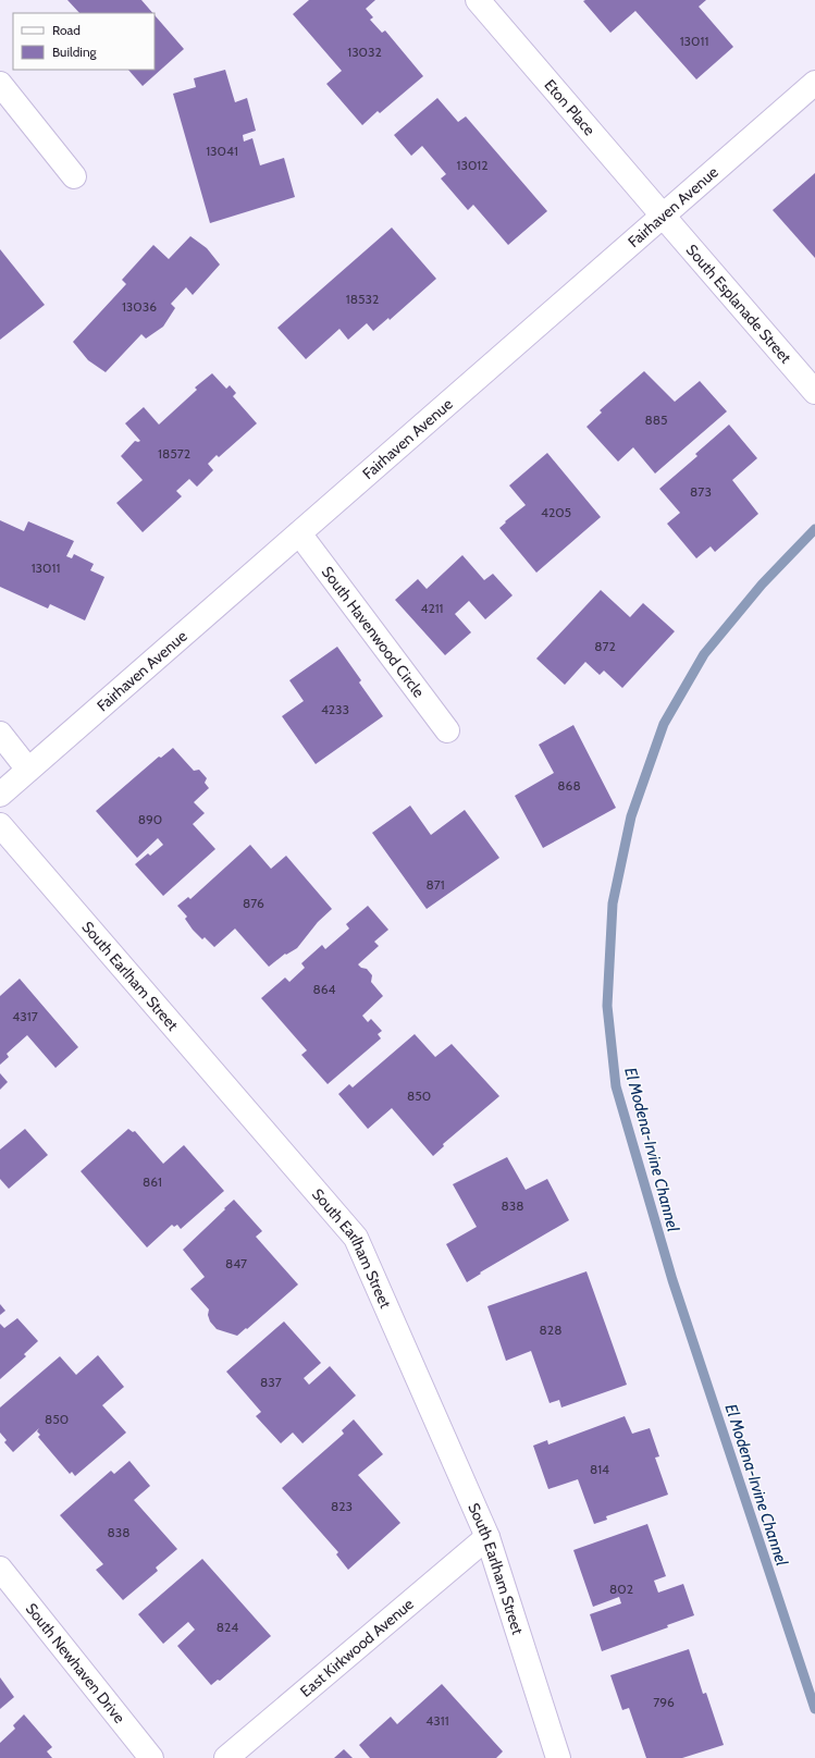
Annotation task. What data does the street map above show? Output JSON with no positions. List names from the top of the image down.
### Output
{
  "streets": {
    "street": [
      "Eton Place",
      "Fairhaven Avenue",
      "South Esplanade Street",
      "South Havenwood Circle",
      "South Earlham Street",
      "East Kirkwood Avenue",
      "South Newhaven Drive"
    ]
  },
  "crossings": [
    ["Eton Place", "Fairhaven Avenue"],
    ["Eton Place", "South Esplanade Street"],
    ["Fairhaven Avenue", "South Esplanade Street"],
    ["Fairhaven Avenue", "South Havenwood Circle"],
    ["South Earlham Street", "East Kirkwood Avenue"]
  ],
  "water": ["El Modena-Irvine Channel"],
  "house_numbers": [
    "13011",
    "13032",
    "13041",
    "13012",
    "18532",
    "13036",
    "885",
    "18572",
    "873",
    "4205",
    "13011",
    "4211",
    "872",
    "4233",
    "868",
    "890",
    "871",
    "876",
    "864",
    "4317",
    "850",
    "861",
    "838",
    "847",
    "828",
    "837",
    "850",
    "814",
    "823",
    "838",
    "802",
    "824",
    "796",
    "4311"
  ],
  "legend": ["Road", "Building"]
}
